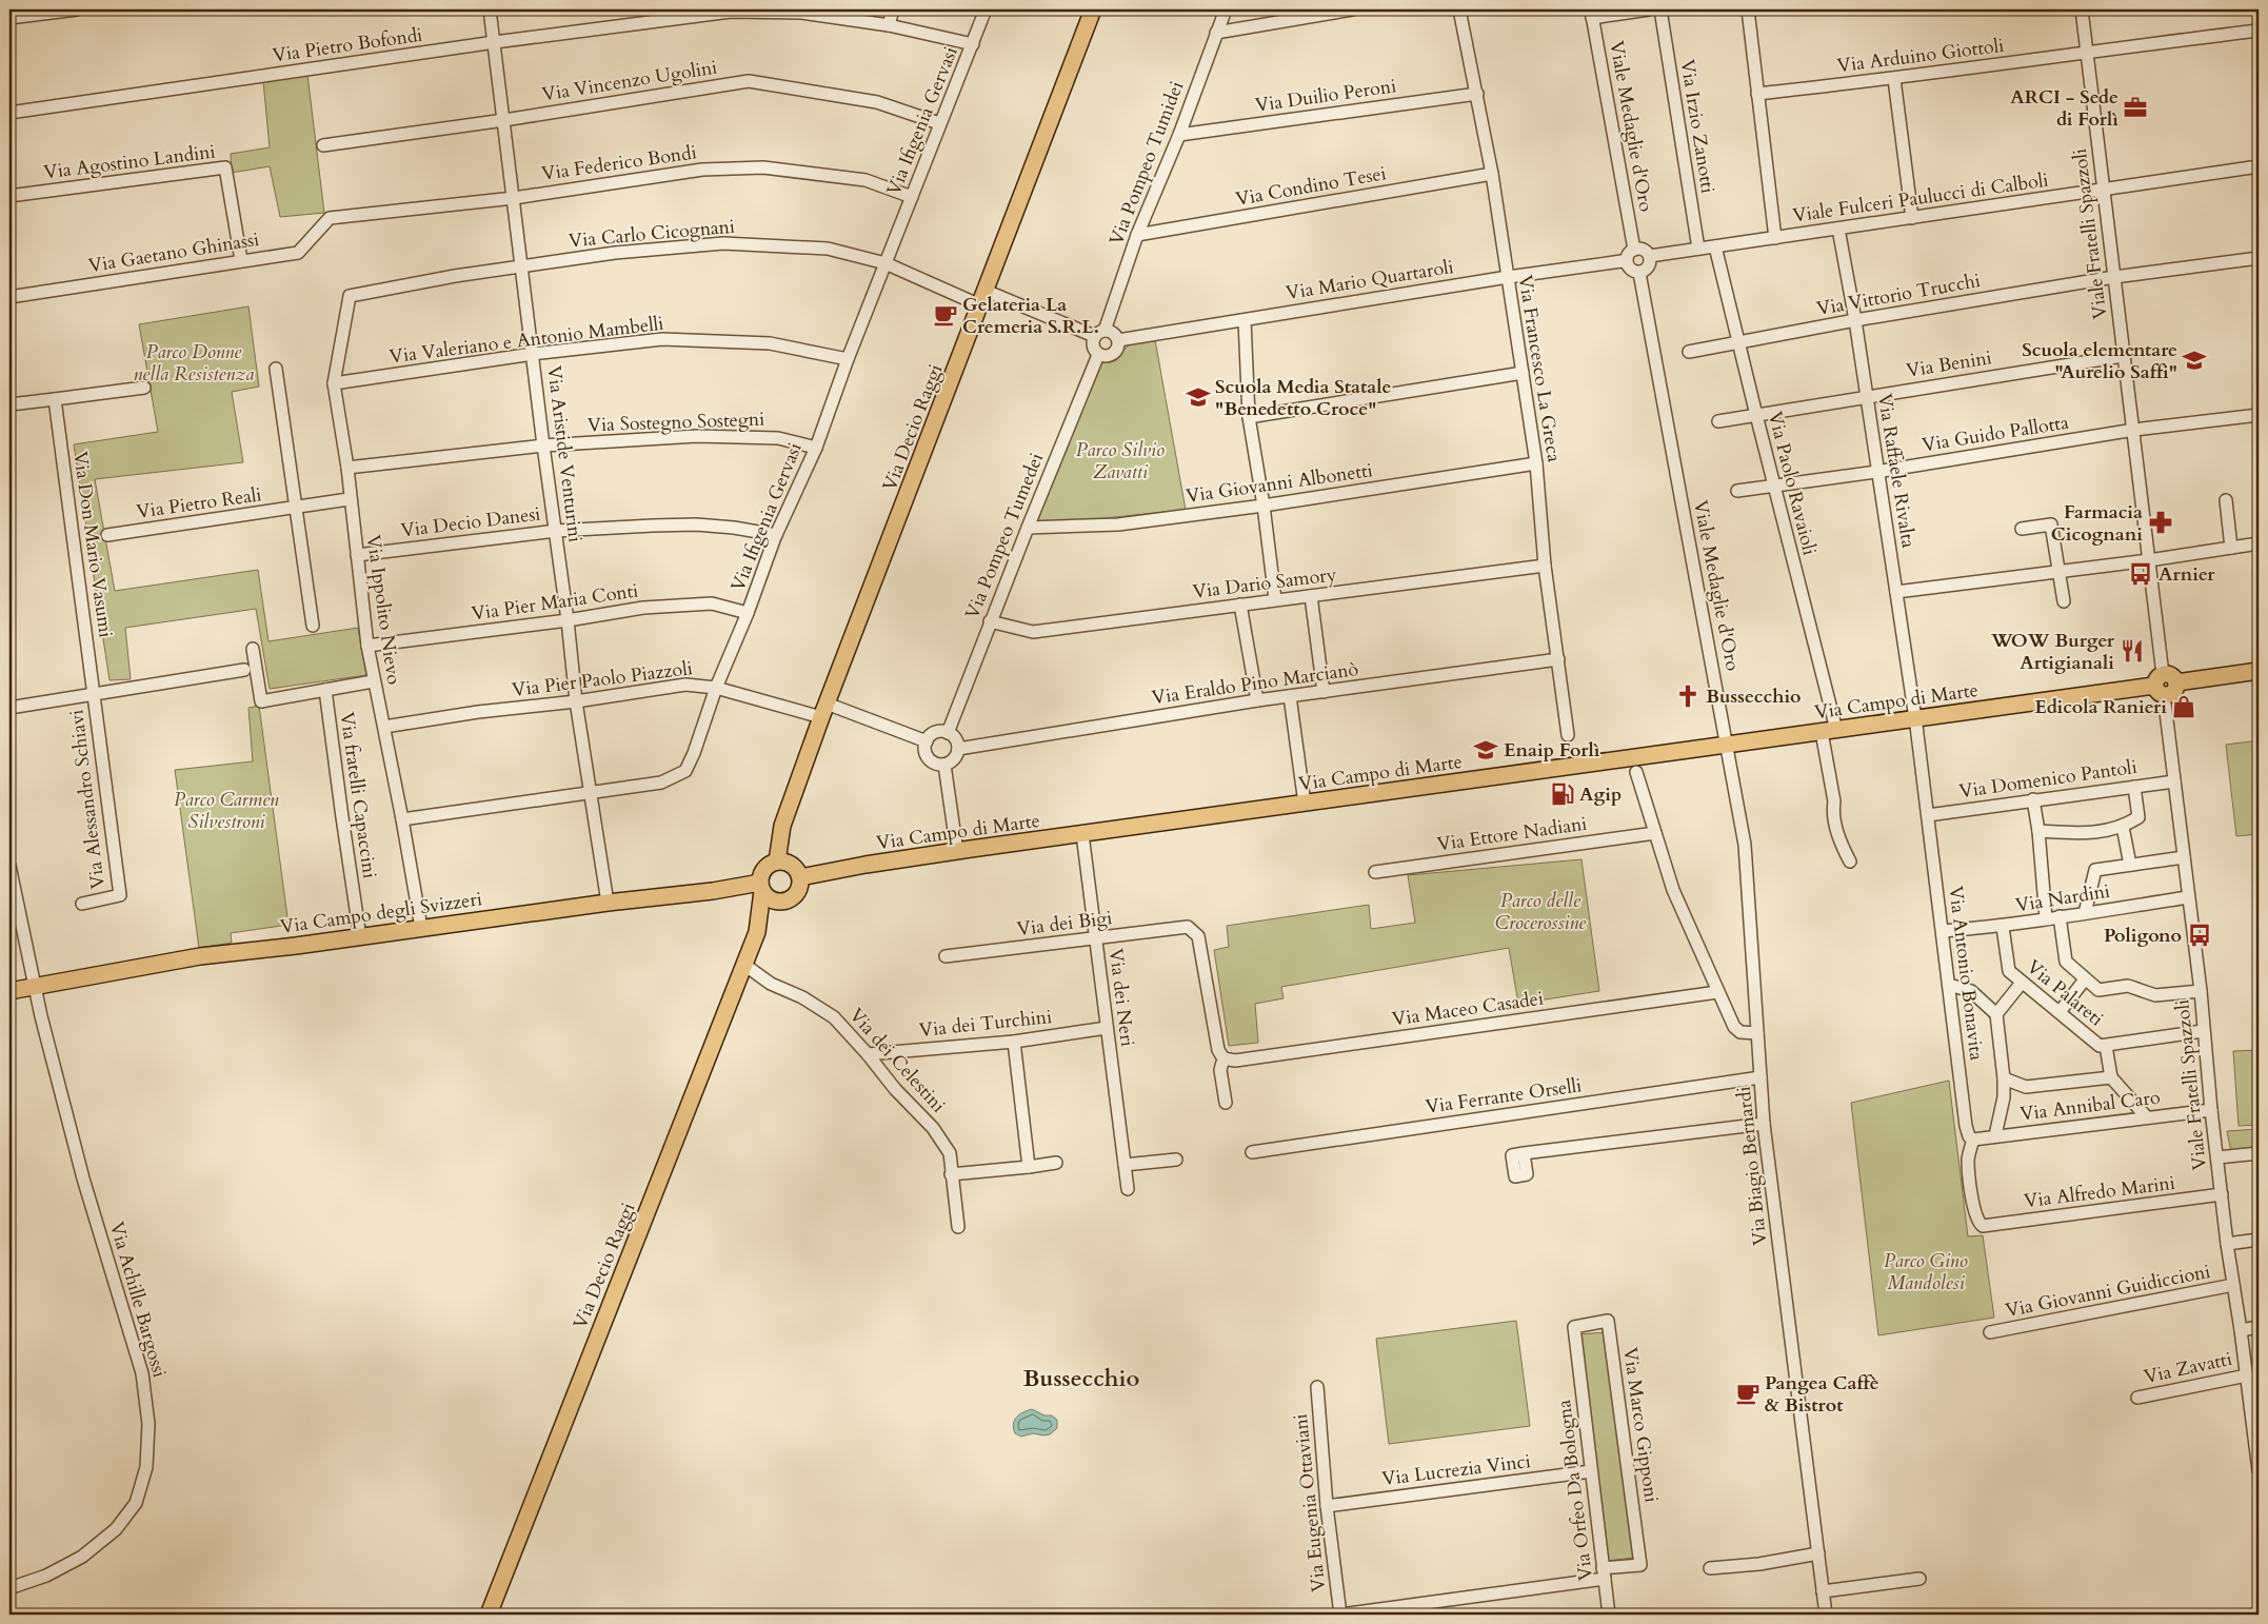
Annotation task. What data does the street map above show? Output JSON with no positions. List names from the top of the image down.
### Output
{
  "streets": {
    "main road": ["Via Decio Raggi", "Via Campo di Marte", "Via Campo degli Svizzeri"],
    "street": [
      "Via Pietro Bofondi",
      "Via Arduino Giottoli",
      "Via Vincenzo Ugolini",
      "Via Duilio Peroni",
      "Via Ifigenia Gervasi",
      "Viale Medaglie d'Oro",
      "Via Irzio Zanotti",
      "Via Agostino Landini",
      "Via Federico Bondi",
      "Via Pompeo Tumidei",
      "Via Condino Tesei",
      "Viale Fulceri Paulucci di Calboli",
      "Via Carlo Cicognani",
      "Viale Fratelli Spazzoli",
      "Via Gaetano Ghinassi",
      "Via Mario Quartaroli",
      "Via Vittorio Trucchi",
      "Via Valeriano e Antonio Mambelli",
      "Via Benini",
      "Via Francesco La Greca",
      "Via Sostegno Sostegni",
      "Via Guido Pallotta",
      "Via Aristide Venturini",
      "Via Raffaele Rivalta",
      "Via Giovanni Albonetti",
      "Via Paolo Ravaioli",
      "Via Pietro Reali",
      "Via Decio Danesi",
      "Via Pompeo Tumedei",
      "Via Don Mario Vasumi",
      "Via Dario Samory",
      "Via Pier Maria Conti",
      "Via Ippolito Nievo",
      "Via Pier Paolo Piazzoli",
      "Via Eraldo Pino Marcianò",
      "Via Domenico Pantoli",
      "Via fratelli Capaccini",
      "Via Alessandro Schiavi",
      "Via Ettore Nadiani",
      "Via Nardini",
      "Via dei Bigi",
      "Via Antonio Bonavita",
      "Via Palareti",
      "Via dei Neri",
      "Via Maceo Casadei",
      "Via dei Turchini",
      "Via dei Celestini",
      "Via Ferrante Orselli",
      "Via Annibal Caro",
      "Via Biagio Bernardi",
      "Via Alfredo Marini",
      "Via Giovanni Guidiccioni",
      "Via Achille Bargossi",
      "Via Zavatti",
      "Via Marco Gipponi",
      "Via Lucrezia Vinci",
      "Via Orfeo Da Bologna",
      "Via Eugenia Ottaviani"
    ]
  },
  "crossings": [
    ["Via Pietro Bofondi", "Via Ifigenia Gervasi"],
    ["Via Pietro Bofondi", "Via Aristide Venturini"],
    ["Via Arduino Giottoli", "Viale Fratelli Spazzoli"],
    ["Via Vincenzo Ugolini", "Via Ifigenia Gervasi"],
    ["Via Vincenzo Ugolini", "Via Aristide Venturini"],
    ["Via Duilio Peroni", "Via Pompeo Tumidei"],
    ["Via Duilio Peroni", "Via Francesco La Greca"],
    ["Via Ifigenia Gervasi", "Via Federico Bondi"],
    ["Via Ifigenia Gervasi", "Via Carlo Cicognani"],
    ["Via Ifigenia Gervasi", "Via Valeriano e Antonio Mambelli"],
    ["Via Ifigenia Gervasi", "Via Sostegno Sostegni"],
    ["Via Ifigenia Gervasi", "Via Aristide Venturini"],
    ["Via Ifigenia Gervasi", "Via Decio Danesi"],
    ["Via Ifigenia Gervasi", "Via Pier Maria Conti"],
    ["Via Ifigenia Gervasi", "Via Ippolito Nievo"],
    ["Via Ifigenia Gervasi", "Via Pier Paolo Piazzoli"],
    ["Viale Medaglie d'Oro", "Viale Fulceri Paulucci di Calboli"],
    ["Viale Medaglie d'Oro", "Via Mario Quartaroli"],
    ["Viale Medaglie d'Oro", "Via Campo di Marte"],
    ["Viale Medaglie d'Oro", "Via Biagio Bernardi"],
    ["Via Irzio Zanotti", "Viale Fulceri Paulucci di Calboli"],
    ["Via Agostino Landini", "Via Gaetano Ghinassi"],
    ["Via Federico Bondi", "Via Gaetano Ghinassi"],
    ["Via Federico Bondi", "Via Aristide Venturini"],
    ["Via Pompeo Tumidei", "Via Condino Tesei"],
    ["Via Pompeo Tumidei", "Via Mario Quartaroli"],
    ["Via Pompeo Tumidei", "Via Pompeo Tumedei"],
    ["Via Condino Tesei", "Via Francesco La Greca"],
    ["Viale Fulceri Paulucci di Calboli", "Viale Fratelli Spazzoli"],
    ["Viale Fulceri Paulucci di Calboli", "Via Mario Quartaroli"],
    ["Viale Fulceri Paulucci di Calboli", "Via Raffaele Rivalta"],
    ["Viale Fulceri Paulucci di Calboli", "Via Paolo Ravaioli"],
    ["Via Carlo Cicognani", "Via Decio Raggi"],
    ["Via Carlo Cicognani", "Via Aristide Venturini"],
    ["Via Carlo Cicognani", "Via Ippolito Nievo"],
    ["Viale Fratelli Spazzoli", "Via Vittorio Trucchi"],
    ["Viale Fratelli Spazzoli", "Via Benini"],
    ["Viale Fratelli Spazzoli", "Via Guido Pallotta"],
    ["Viale Fratelli Spazzoli", "Via Campo di Marte"],
    ["Viale Fratelli Spazzoli", "Via Domenico Pantoli"],
    ["Viale Fratelli Spazzoli", "Via Nardini"],
    ["Viale Fratelli Spazzoli", "Via Palareti"],
    ["Viale Fratelli Spazzoli", "Via Annibal Caro"],
    ["Viale Fratelli Spazzoli", "Via Alfredo Marini"],
    ["Viale Fratelli Spazzoli", "Via Giovanni Guidiccioni"],
    ["Viale Fratelli Spazzoli", "Via Zavatti"],
    ["Via Mario Quartaroli", "Via Francesco La Greca"],
    ["Via Mario Quartaroli", "Via Pompeo Tumedei"],
    ["Via Vittorio Trucchi", "Via Raffaele Rivalta"],
    ["Via Vittorio Trucchi", "Via Paolo Ravaioli"],
    ["Via Valeriano e Antonio Mambelli", "Via Aristide Venturini"],
    ["Via Valeriano e Antonio Mambelli", "Via Ippolito Nievo"],
    ["Via Benini", "Via Raffaele Rivalta"],
    ["Via Benini", "Via Paolo Ravaioli"],
    ["Via Francesco La Greca", "Via Giovanni Albonetti"],
    ["Via Francesco La Greca", "Via Dario Samory"],
    ["Via Francesco La Greca", "Via Eraldo Pino Marcianò"],
    ["Via Sostegno Sostegni", "Via Aristide Venturini"],
    ["Via Sostegno Sostegni", "Via Ippolito Nievo"],
    ["Via Decio Raggi", "Via Pier Paolo Piazzoli"],
    ["Via Decio Raggi", "Via Campo di Marte"],
    ["Via Decio Raggi", "Via Campo degli Svizzeri"],
    ["Via Decio Raggi", "Via dei Celestini"],
    ["Via Guido Pallotta", "Via Raffaele Rivalta"],
    ["Via Guido Pallotta", "Via Paolo Ravaioli"],
    ["Via Aristide Venturini", "Via Decio Danesi"],
    ["Via Aristide Venturini", "Via Pier Maria Conti"],
    ["Via Aristide Venturini", "Via Pier Paolo Piazzoli"],
    ["Via Aristide Venturini", "Via Campo degli Svizzeri"],
    ["Via Raffaele Rivalta", "Via Campo di Marte"],
    ["Via Raffaele Rivalta", "Via Antonio Bonavita"],
    ["Via Giovanni Albonetti", "Via Pompeo Tumedei"],
    ["Via Paolo Ravaioli", "Via Campo di Marte"],
    ["Via Pietro Reali", "Via Ippolito Nievo"],
    ["Via Decio Danesi", "Via Ippolito Nievo"],
    ["Via Pompeo Tumedei", "Via Dario Samory"],
    ["Via Pompeo Tumedei", "Via Eraldo Pino Marcianò"],
    ["Via Don Mario Vasumi", "Via Alessandro Schiavi"],
    ["Via Pier Maria Conti", "Via Ippolito Nievo"],
    ["Via Ippolito Nievo", "Via Pier Paolo Piazzoli"],
    ["Via Ippolito Nievo", "Via Campo degli Svizzeri"],
    ["Via Campo di Marte", "Via Campo degli Svizzeri"],
    ["Via Campo di Marte", "Via Antonio Bonavita"],
    ["Via Campo di Marte", "Via dei Neri"],
    ["Via Domenico Pantoli", "Via Antonio Bonavita"],
    ["Via fratelli Capaccini", "Via Campo degli Svizzeri"],
    ["Via Nardini", "Via Antonio Bonavita"],
    ["Via Nardini", "Via Palareti"],
    ["Via Campo degli Svizzeri", "Via Achille Bargossi"],
    ["Via dei Bigi", "Via dei Neri"],
    ["Via dei Bigi", "Via Maceo Casadei"],
    ["Via Antonio Bonavita", "Via Annibal Caro"],
    ["Via Antonio Bonavita", "Via Alfredo Marini"],
    ["Via dei Neri", "Via dei Turchini"],
    ["Via dei Turchini", "Via dei Celestini"],
    ["Via Ferrante Orselli", "Via Biagio Bernardi"],
    ["Via Marco Gipponi", "Via Orfeo Da Bologna"],
    ["Via Marco Gipponi", "Via Eugenia Ottaviani"],
    ["Via Lucrezia Vinci", "Via Orfeo Da Bologna"],
    ["Via Lucrezia Vinci", "Via Eugenia Ottaviani"]
  ],
  "districts": ["Bussecchio"],
  "parks": [
    "Parco Donne nella Resistenza",
    "Parco Silvio Zavatti",
    "Parco Carmen Silvestroni",
    "Parco delle Crocerossine",
    "Parco Gino Mandolesi"
  ],
  "places": {
    "office": ["ARCI - Sede di Forlì"],
    "cafe": ["Gelateria La Cremeria S.R.L.", "Pangea Caffè & Bistrot"],
    "school or university": ["Scuola elementare \"Aurelio Saffi\"", "Scuola Media Statale \"Benedetto Croce\"", "Enaip Forlì"],
    "pharmacy": ["Farmacia Cicognani"],
    "bus stop": ["Arnier", "Poligono"],
    "restaurant": ["WOW Burger Artigianali"],
    "church": ["Bussecchio"],
    "shop": ["Edicola Ranieri"],
    "fuel station": ["Agip"]
  }
}
